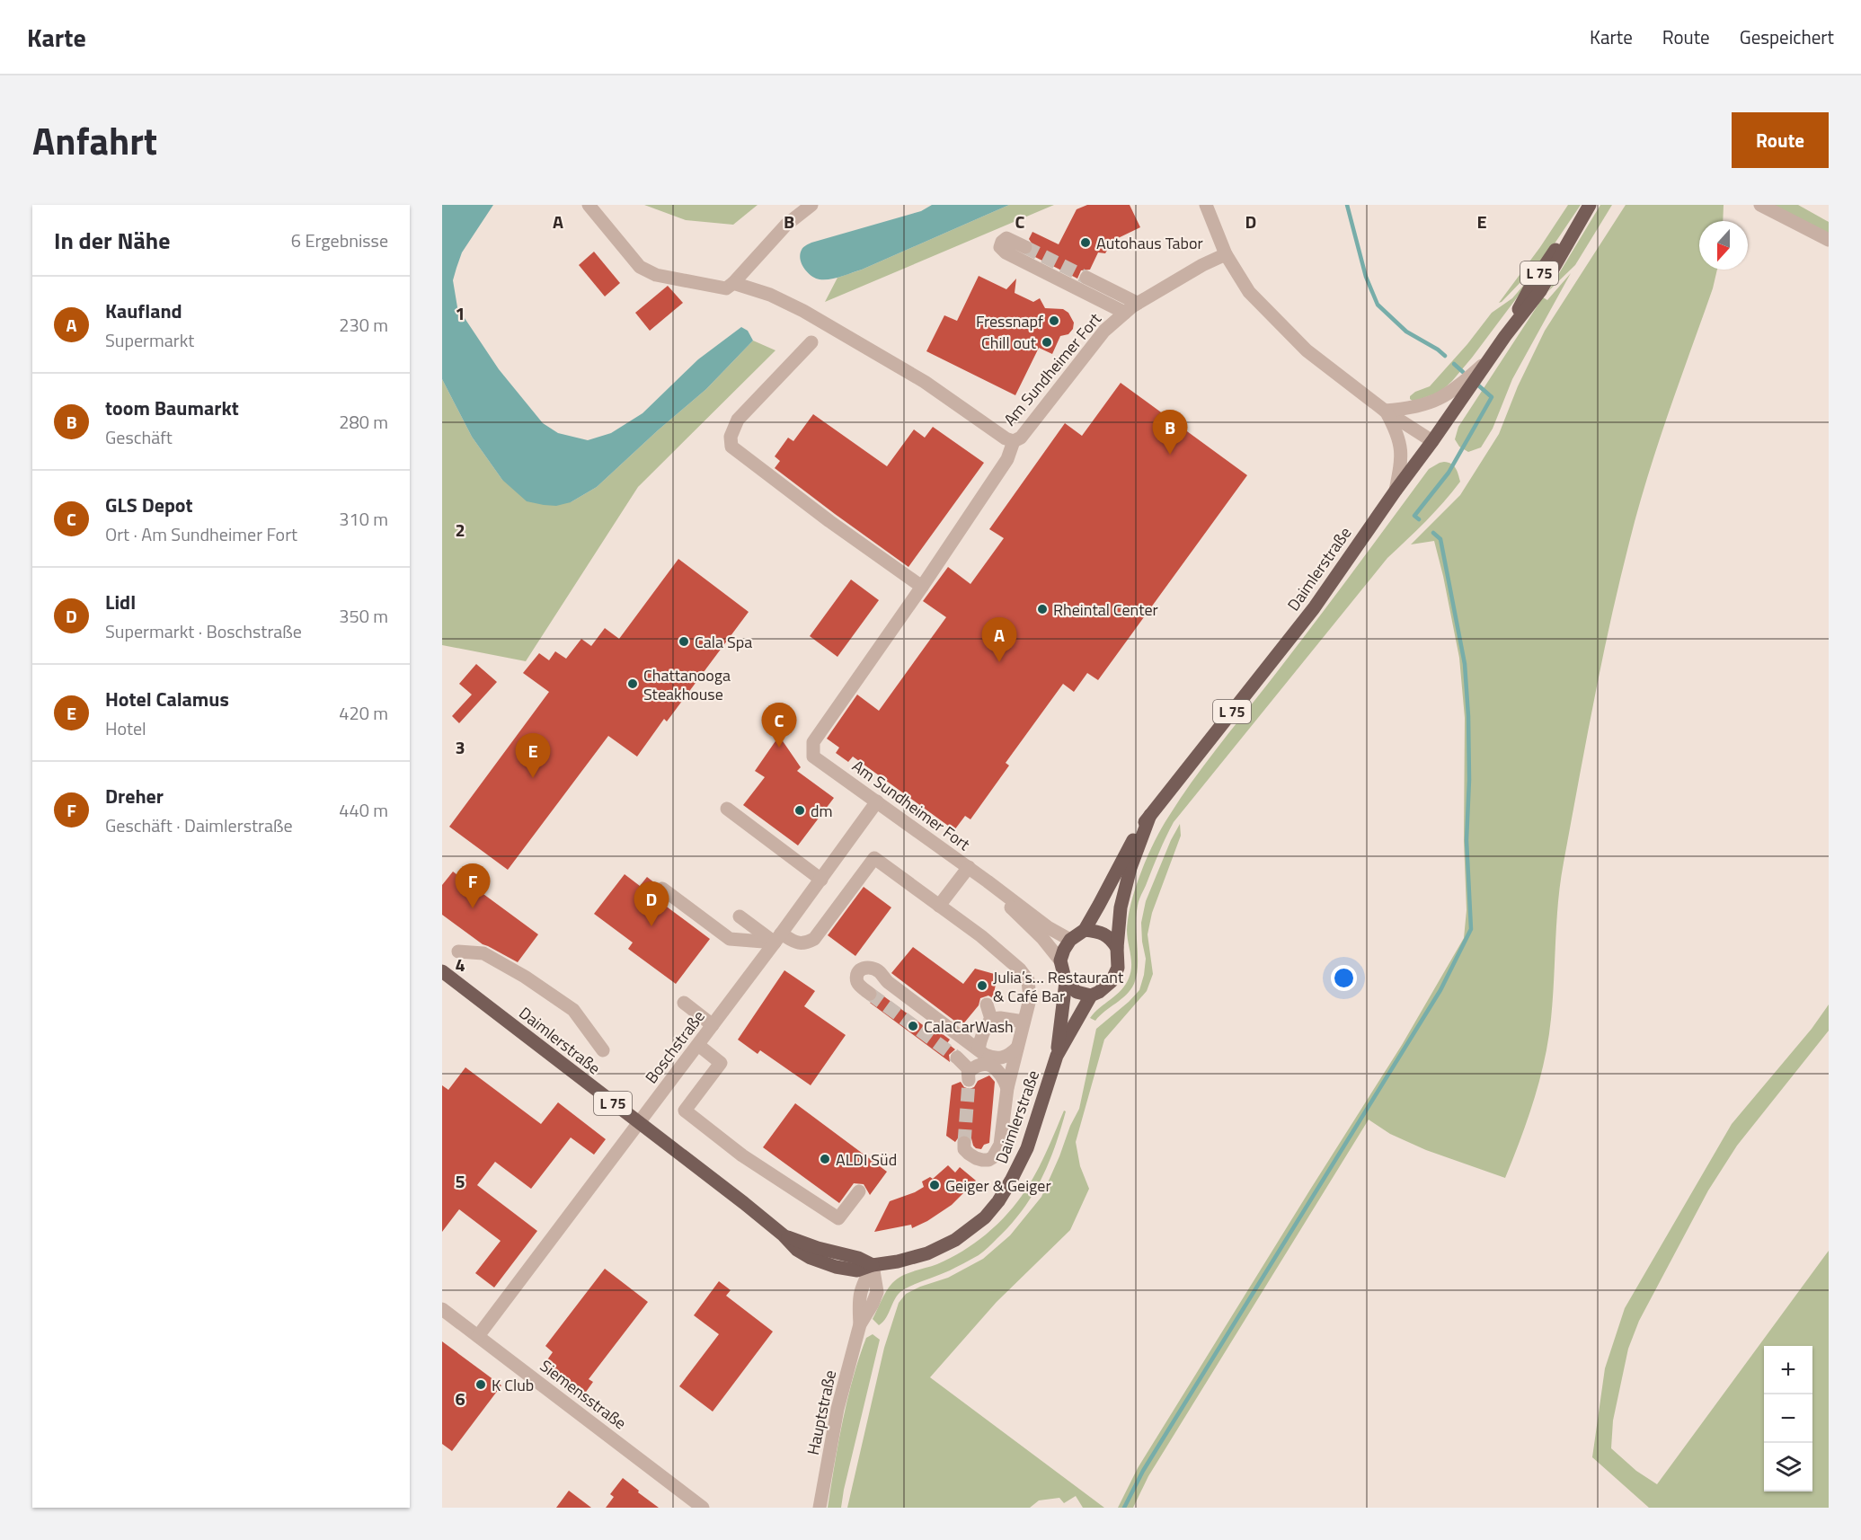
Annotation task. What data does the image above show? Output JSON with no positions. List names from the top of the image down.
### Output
{
  "streets": {
    "main road": ["L 75", "Daimlerstraße"],
    "street": [
      "Am Sundheimer Fort",
      "Boschstraße",
      "Siemensstraße",
      "Hauptstraße"
    ]
  },
  "crossings": [
    ["Am Sundheimer Fort", "Daimlerstraße"],
    ["Am Sundheimer Fort", "Boschstraße"],
    ["Daimlerstraße", "Boschstraße"],
    ["Daimlerstraße", "Hauptstraße"],
    ["Boschstraße", "Siemensstraße"]
  ],
  "places": [
    "Autohaus Tabor",
    "Fressnapf",
    "Chill out",
    "Rheintal Center",
    "Cala Spa",
    "Chattanooga Steakhouse",
    "dm",
    "Julia’s… Restaurant & Café Bar",
    "CalaCarWash",
    "ALDI Süd",
    "Geiger & Geiger",
    "K Club"
  ],
  "north": "bottom",
  "page": {
    "header": "Karte",
    "nav": ["Karte", "Route", "Gespeichert"],
    "title": "Anfahrt",
    "buttons": "Route",
    "heading": ["In der Nähe", "6 Ergebnisse"],
    "list": [
      {
        "mark": "A",
        "name": "Kaufland",
        "note": "Supermarkt",
        "value": "230 m"
      },
      {
        "mark": "B",
        "name": "toom Baumarkt",
        "note": "Geschäft",
        "value": "280 m"
      },
      {
        "mark": "C",
        "name": "GLS Depot",
        "note": "Ort · Am Sundheimer Fort",
        "value": "310 m"
      },
      {
        "mark": "D",
        "name": "Lidl",
        "note": "Supermarkt · Boschstraße",
        "value": "350 m"
      },
      {
        "mark": "E",
        "name": "Hotel Calamus",
        "note": "Hotel",
        "value": "420 m"
      },
      {
        "mark": "F",
        "name": "Dreher",
        "note": "Geschäft · Daimlerstraße",
        "value": "440 m"
      }
    ],
    "pins": [
      "B",
      "A",
      "C",
      "E",
      "F",
      "D"
    ],
    "map_buttons": ["+", "−"]
  },
  "grid": {
    "columns": [
      "A",
      "B",
      "C",
      "D",
      "E"
    ],
    "rows": [
      "1",
      "2",
      "3",
      "4",
      "5",
      "6"
    ]
  }
}
